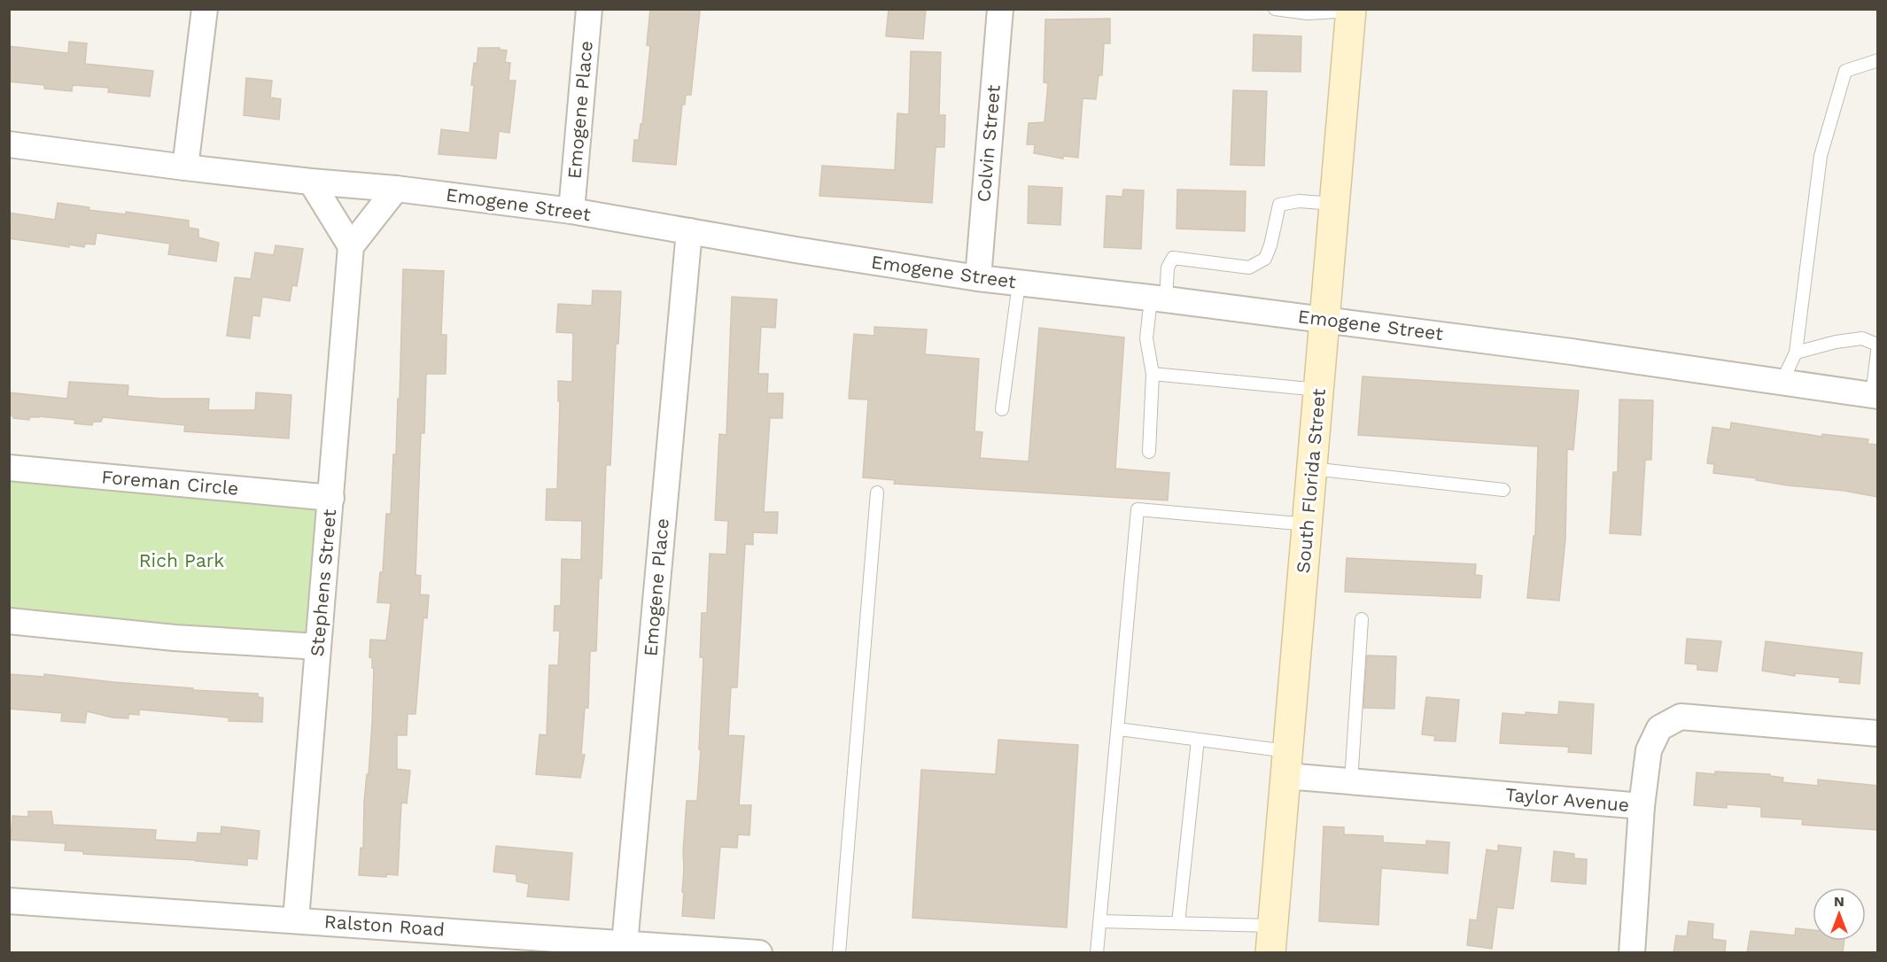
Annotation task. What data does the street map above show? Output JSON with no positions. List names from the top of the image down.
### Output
{
  "streets": {
    "street": [
      "Emogene Place",
      "Colvin Street",
      "Emogene Street",
      "South Florida Street",
      "Foreman Circle",
      "Stephens Street",
      "Taylor Avenue",
      "Ralston Road"
    ]
  },
  "crossings": [
    ["Emogene Place", "Emogene Street"],
    ["Emogene Place", "Ralston Road"],
    ["Colvin Street", "Emogene Street"],
    ["Emogene Street", "South Florida Street"],
    ["South Florida Street", "Taylor Avenue"],
    ["Foreman Circle", "Stephens Street"],
    ["Stephens Street", "Ralston Road"]
  ],
  "parks": ["Rich Park"],
  "north": "top"
}
